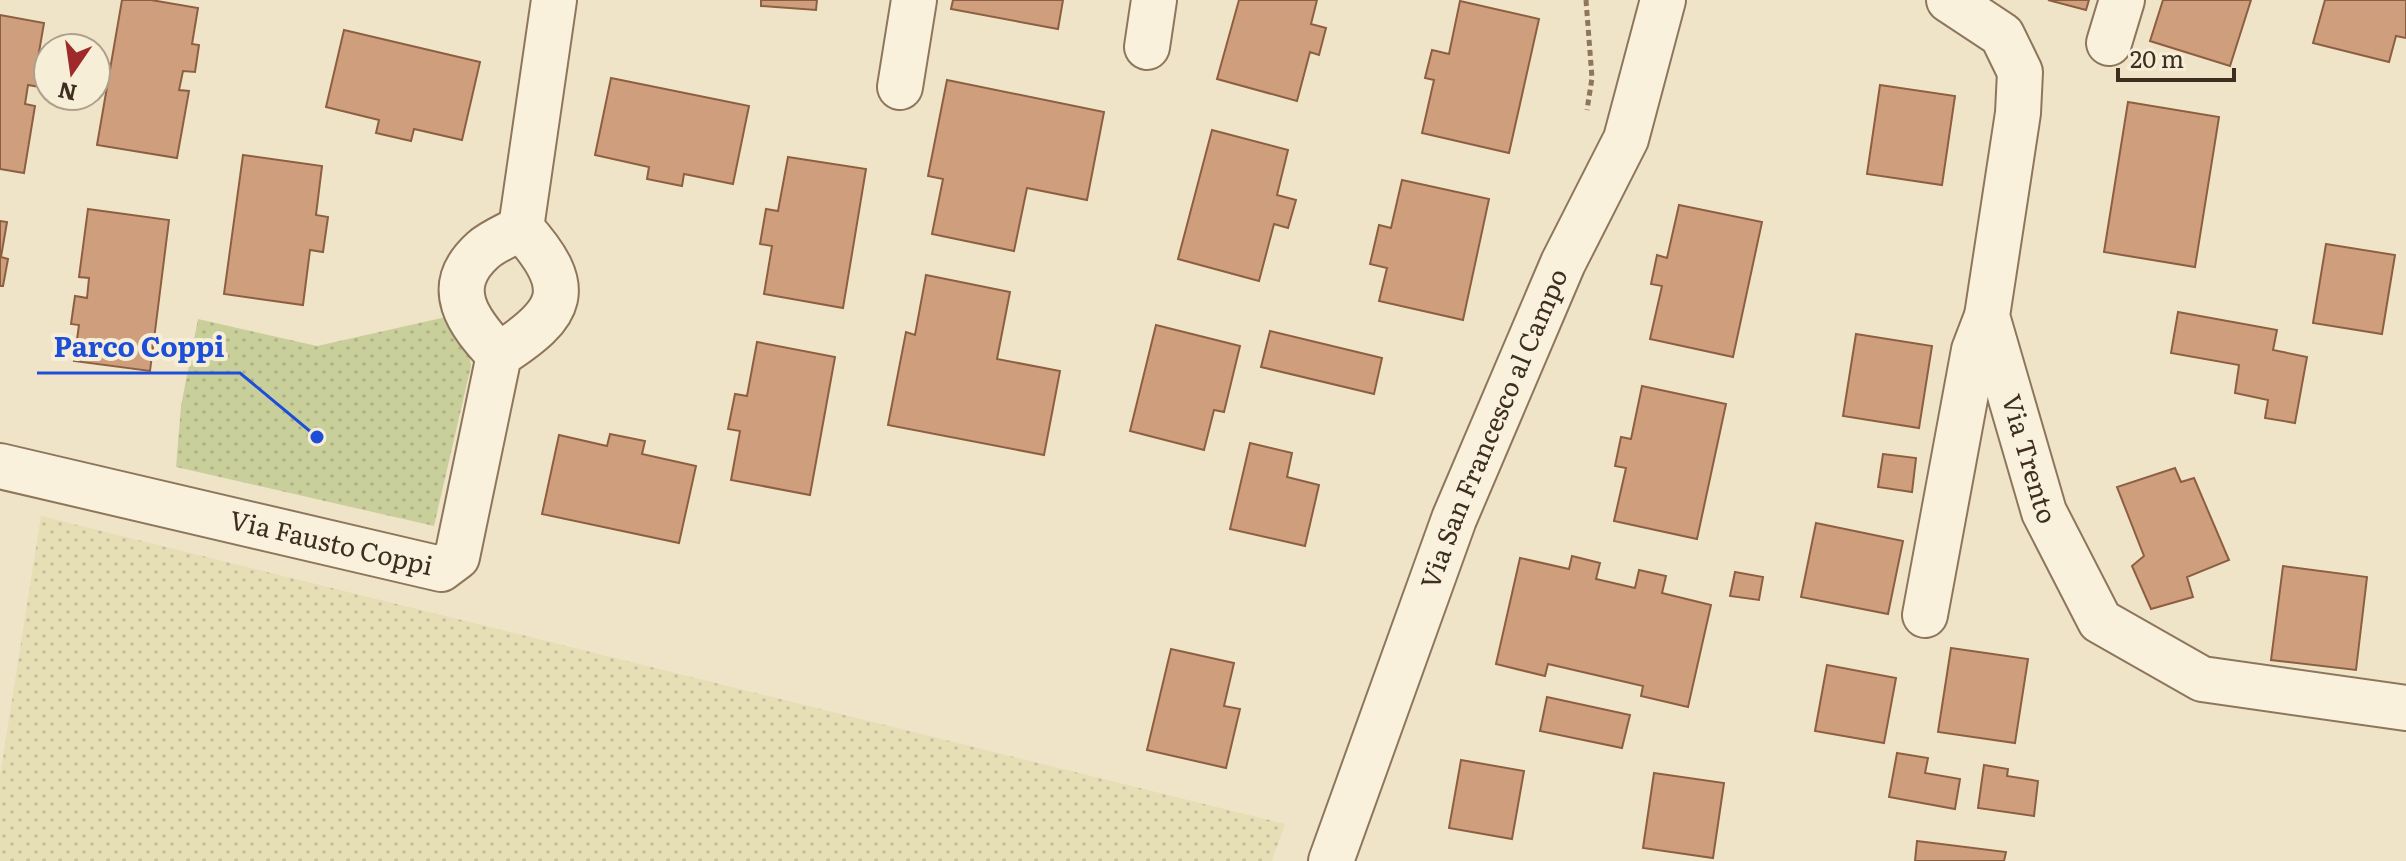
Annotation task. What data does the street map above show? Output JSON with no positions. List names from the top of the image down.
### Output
{
  "streets": {
    "street": ["Via San Francesco al Campo", "Via Trento", "Via Fausto Coppi"]
  },
  "places": ["Parco Coppi"],
  "scale_bar": "20 m",
  "north": "bottom"
}
